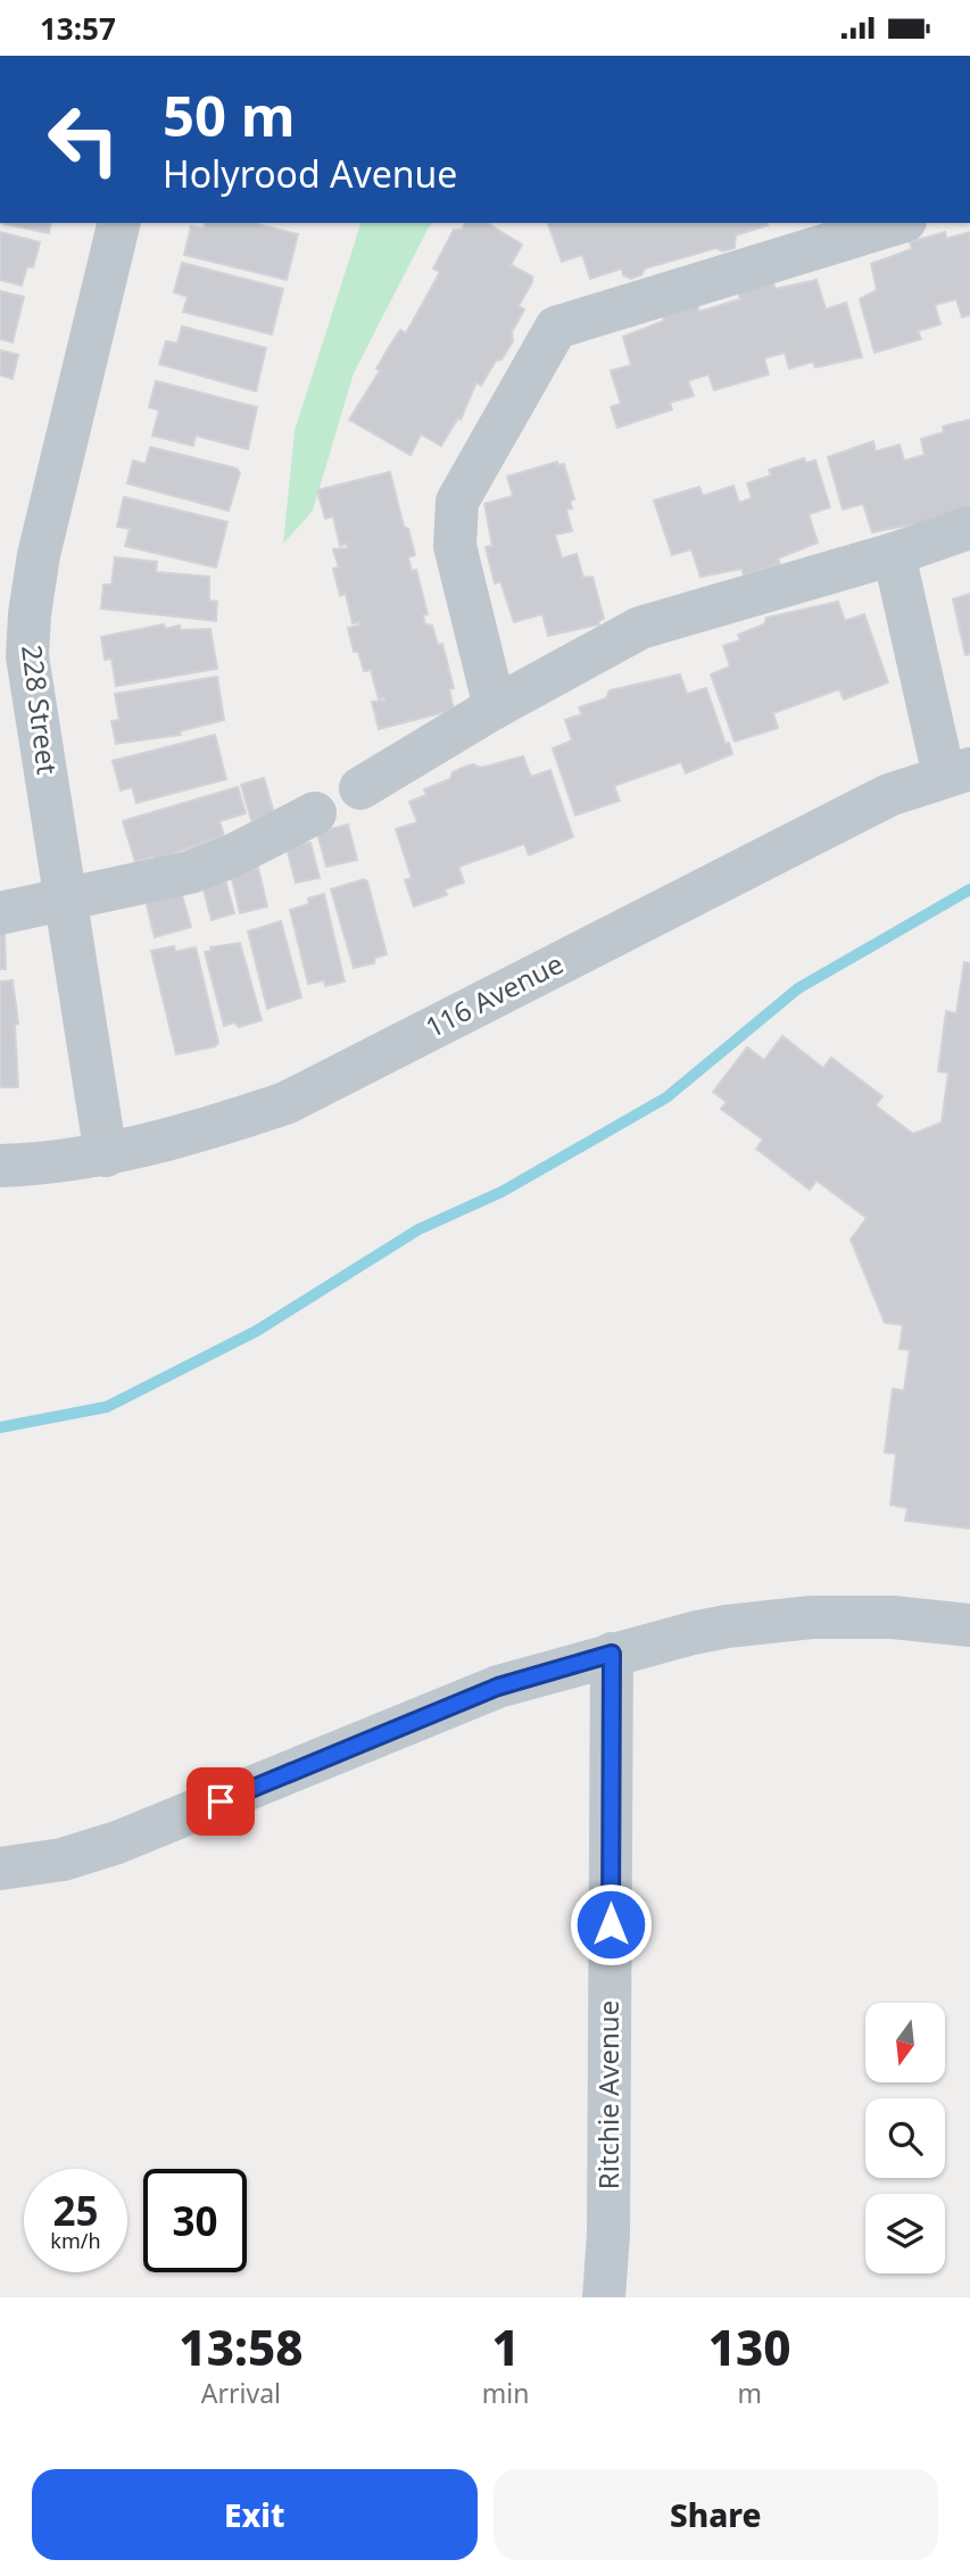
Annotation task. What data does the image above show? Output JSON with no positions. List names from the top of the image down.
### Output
{
  "streets": {
    "street": ["228 Street", "116 Avenue", "Ritchie Avenue"]
  },
  "crossings": [
    ["228 Street", "116 Avenue"]
  ],
  "north": "bottom",
  "page": {
    "status": "13:57",
    "turn": ["50 m", "Holyrood Avenue"],
    "speed": "25 km/h",
    "limit": "30",
    "eta": [
      "13:58",
      "Arrival",
      "1",
      "min",
      "130",
      "m"
    ],
    "buttons": ["Exit", "Share"]
  }
}
